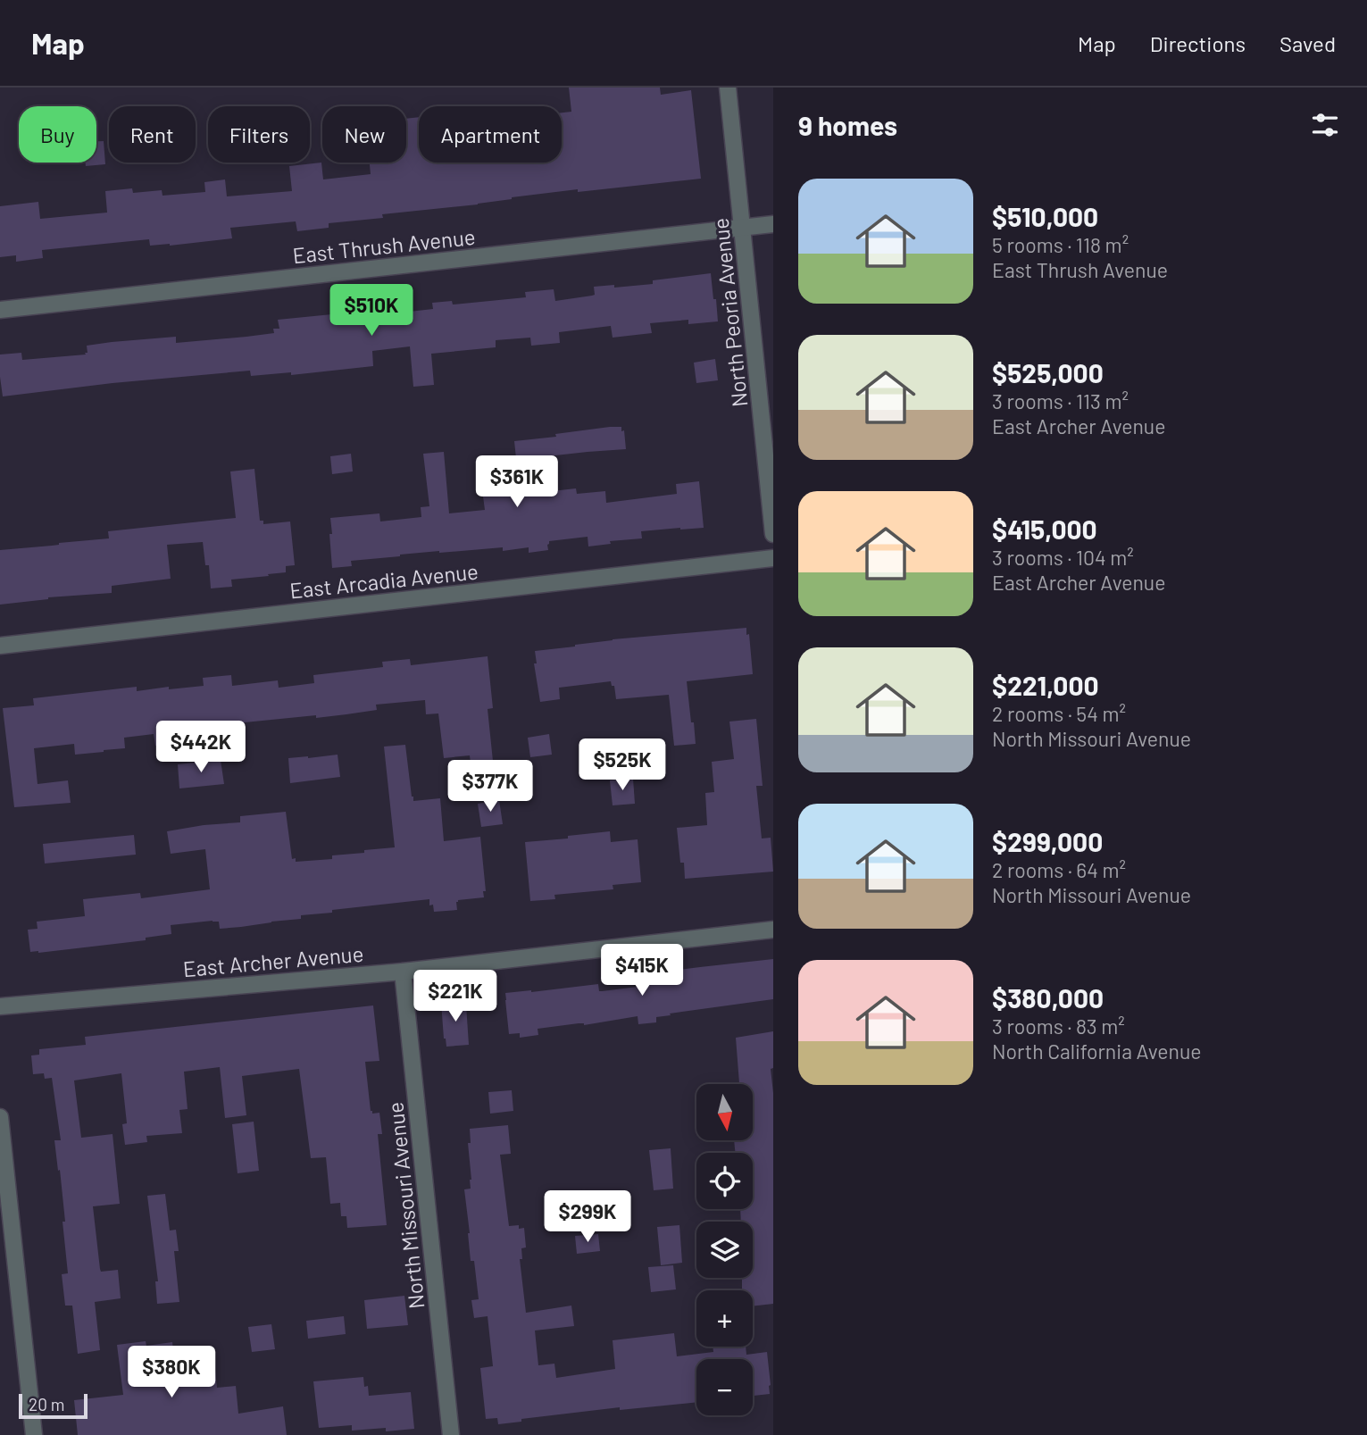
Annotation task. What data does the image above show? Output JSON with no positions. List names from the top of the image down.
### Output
{
  "streets": {
    "street": [
      "East Thrush Avenue",
      "North Peoria Avenue",
      "East Arcadia Avenue",
      "East Archer Avenue",
      "North Missouri Avenue"
    ]
  },
  "crossings": [
    ["East Thrush Avenue", "North Peoria Avenue"],
    ["East Archer Avenue", "North Missouri Avenue"]
  ],
  "scale_bar": "20 m",
  "north": "bottom",
  "page": {
    "header": "Map",
    "nav": ["Map", "Directions", "Saved"],
    "heading": "9 homes",
    "chip": [
      "Buy",
      "Rent",
      "Filters",
      "New",
      "Apartment"
    ],
    "list": [
      {
        "name": "$510,000",
        "note": "5 rooms · 118 m² · East Thrush Avenue"
      },
      {
        "name": "$525,000",
        "note": "3 rooms · 113 m² · East Archer Avenue"
      },
      {
        "name": "$415,000",
        "note": "3 rooms · 104 m² · East Archer Avenue"
      },
      {
        "name": "$221,000",
        "note": "2 rooms · 54 m² · North Missouri Avenue"
      },
      {
        "name": "$299,000",
        "note": "2 rooms · 64 m² · North Missouri Avenue"
      },
      {
        "name": "$380,000",
        "note": "3 rooms · 83 m² · North California Avenue"
      }
    ],
    "price": [
      "$510K",
      "$361K",
      "$442K",
      "$525K",
      "$377K",
      "$415K",
      "$221K",
      "$299K",
      "$380K"
    ],
    "map_buttons": ["+", "−"],
    "scale": "20 m"
  }
}
